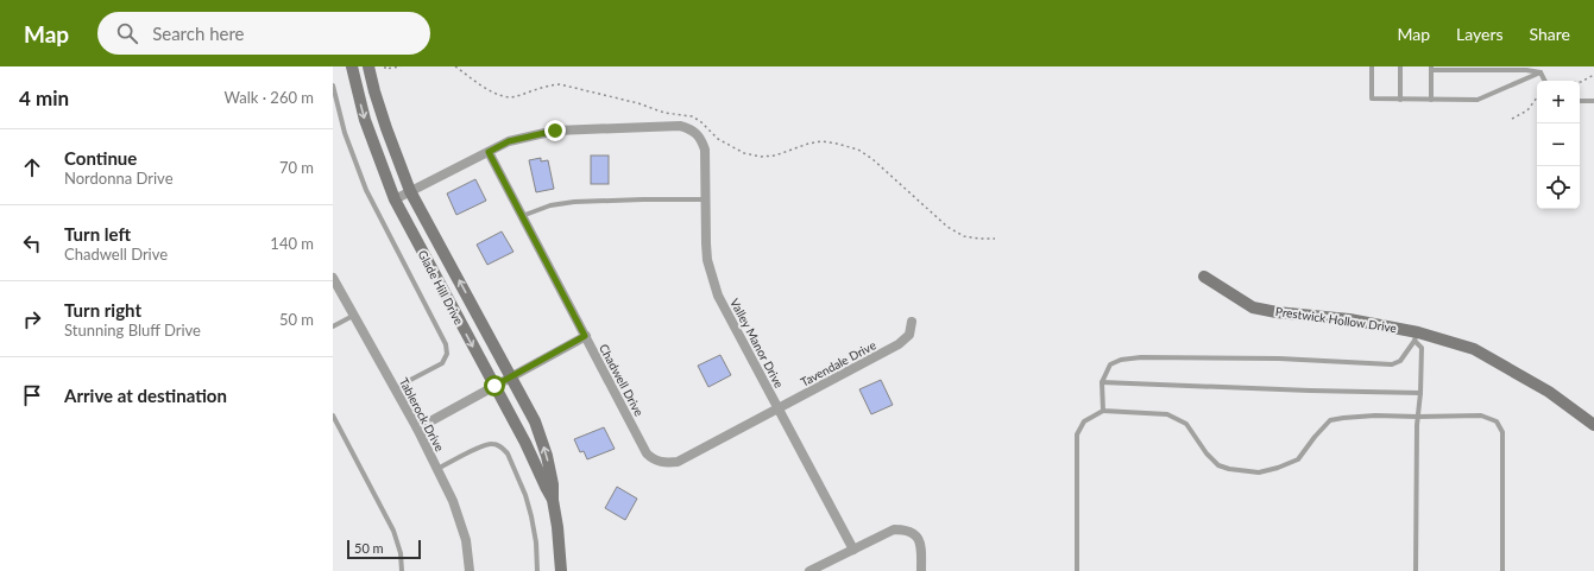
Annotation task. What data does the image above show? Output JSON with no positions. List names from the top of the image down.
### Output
{
  "streets": {
    "street": [
      "Glade Hill Drive",
      "Prestwick Hollow Drive",
      "Valley Manor Drive",
      "Tavendale Drive",
      "Chadwell Drive",
      "Tablerock Drive"
    ]
  },
  "crossings": [
    ["Valley Manor Drive", "Tavendale Drive"],
    ["Valley Manor Drive", "Chadwell Drive"],
    ["Tavendale Drive", "Chadwell Drive"]
  ],
  "scale_bar": "50 m",
  "page": {
    "header": "Map",
    "search": "Search here",
    "nav": ["Map", "Layers", "Share"],
    "heading": ["4 min", "Walk · 260 m"],
    "map_buttons": ["+", "−"],
    "list": [
      ["Continue", "Nordonna Drive", "70 m"],
      ["Turn left", "Chadwell Drive", "140 m"],
      ["Turn right", "Stunning Bluff Drive", "50 m"],
      "Arrive at destination"
    ],
    "scale": "50 m"
  }
}
